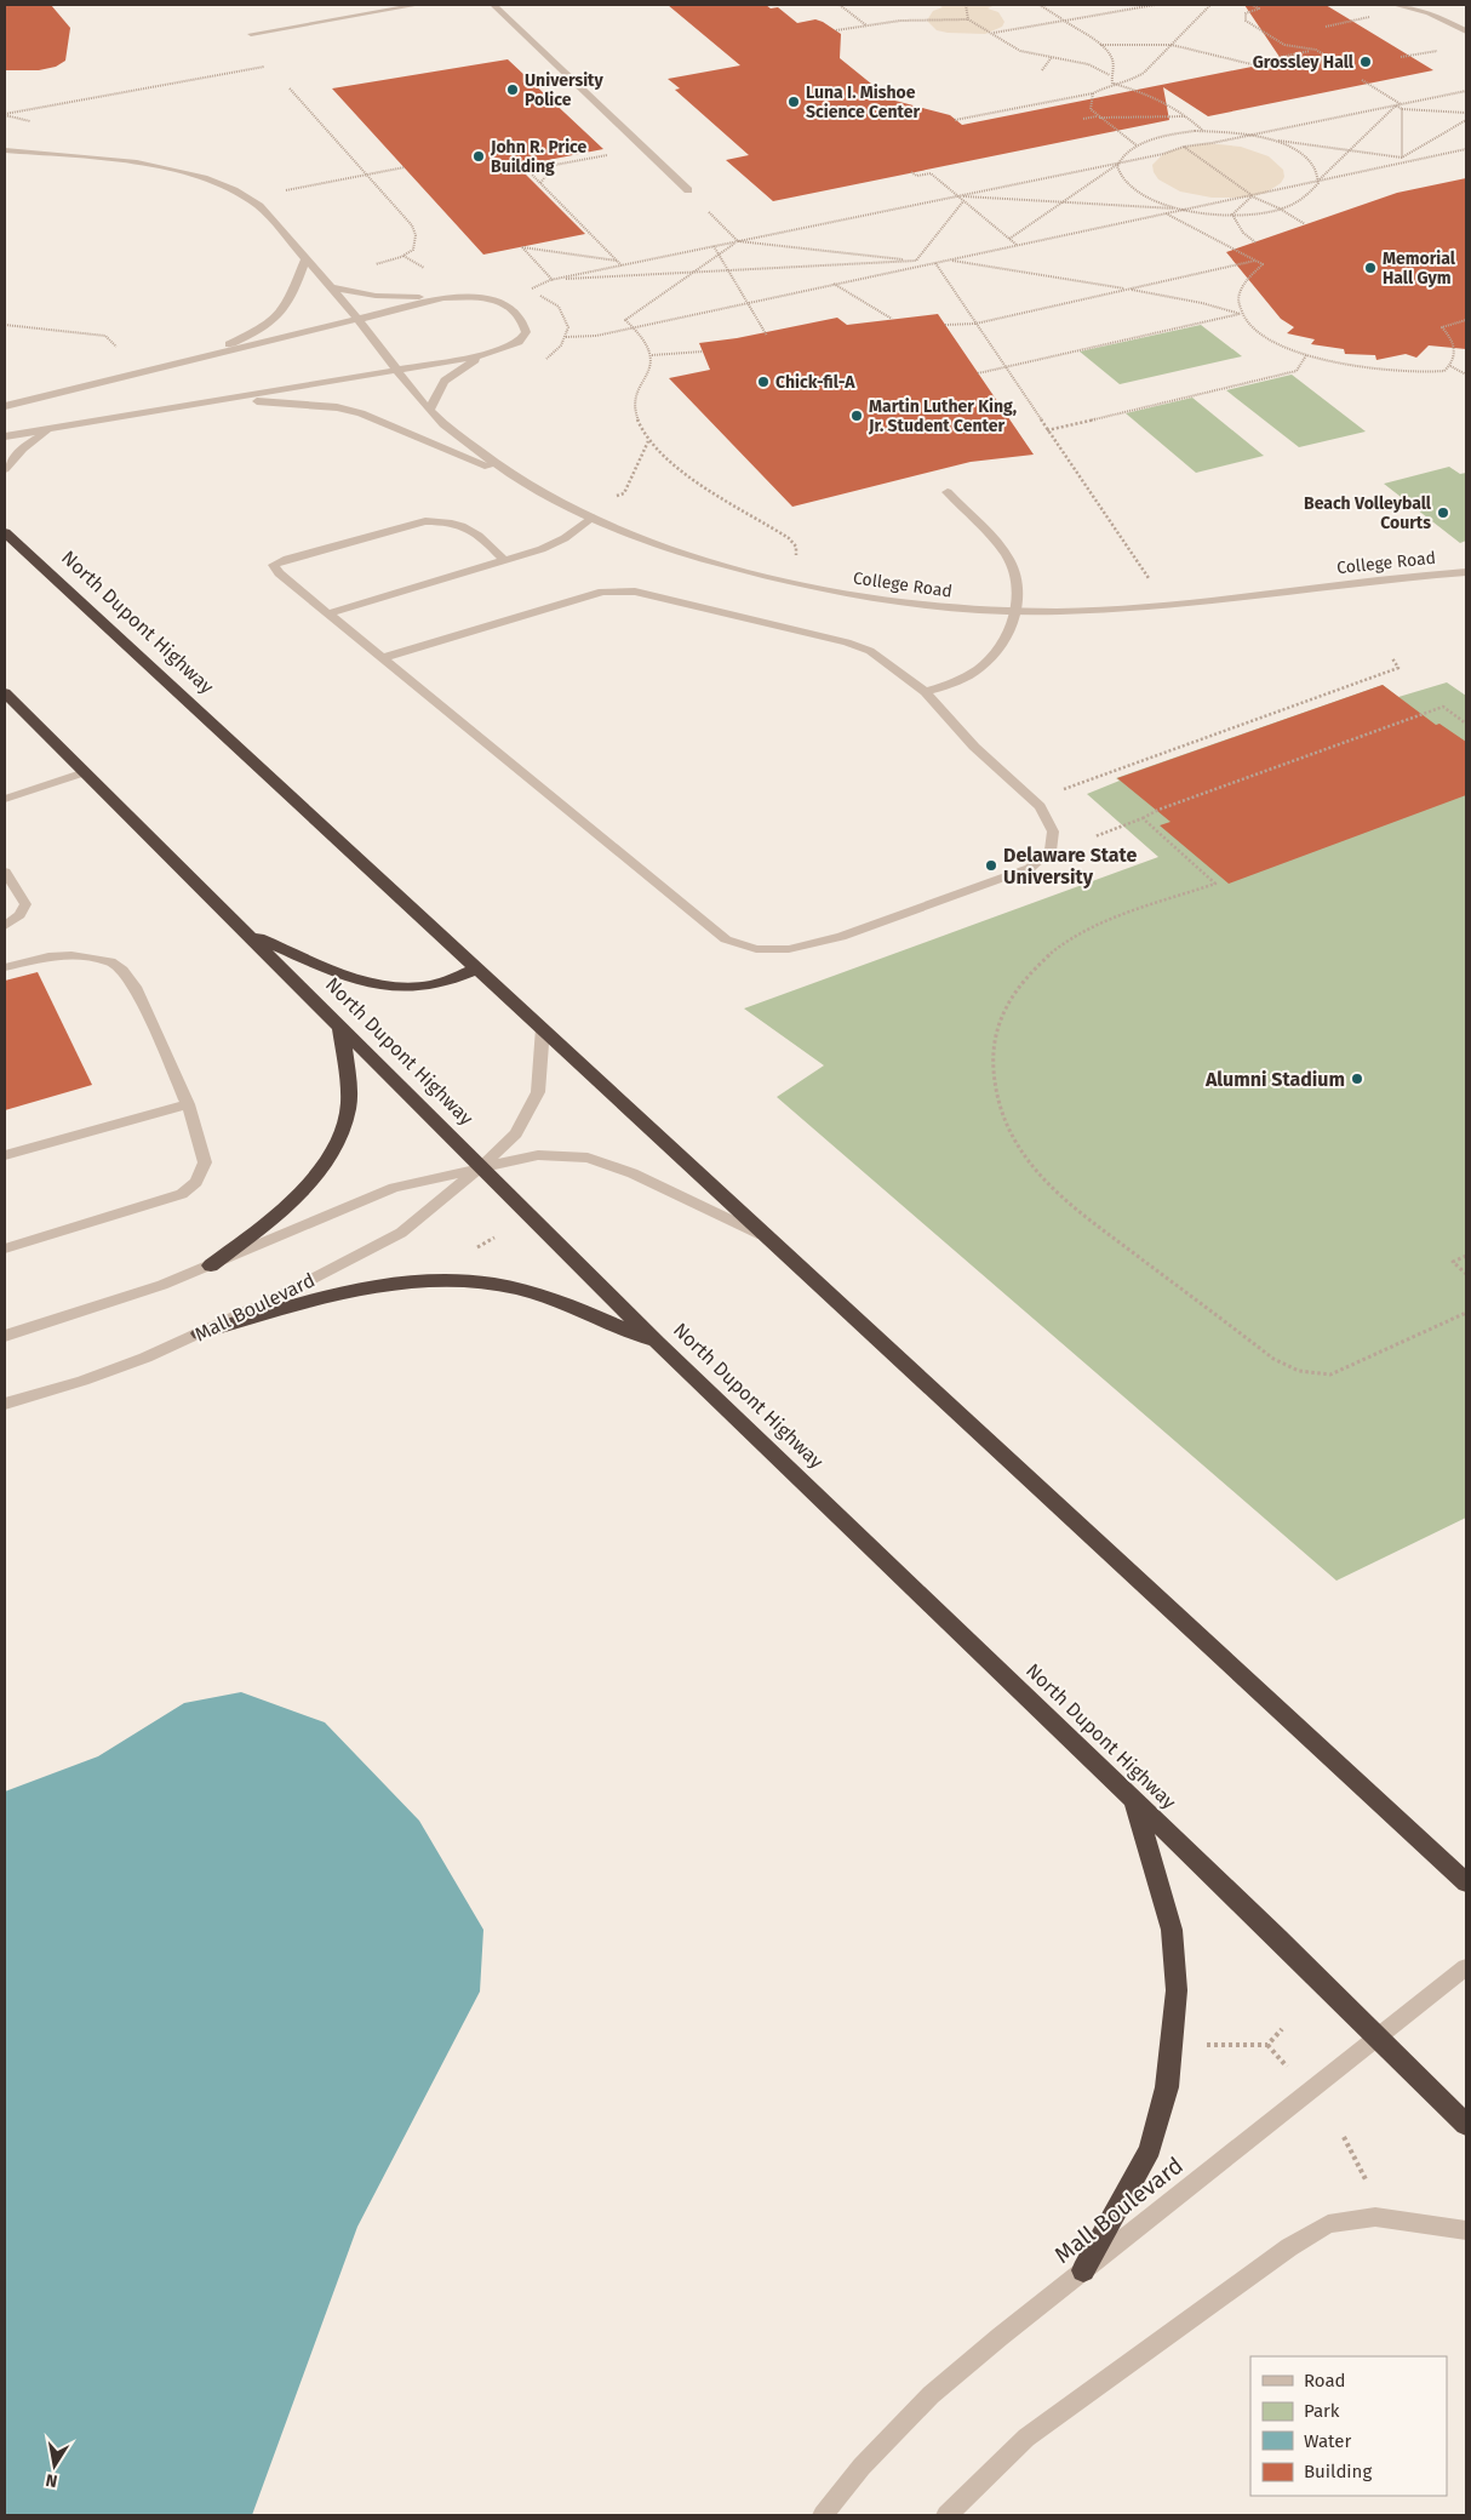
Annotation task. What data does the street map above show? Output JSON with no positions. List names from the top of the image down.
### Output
{
  "streets": {
    "highway": ["North Dupont Highway"],
    "street": ["College Road", "Mall Boulevard"]
  },
  "crossings": [
    ["North Dupont Highway", "Mall Boulevard"]
  ],
  "places": [
    "Grossley Hall",
    "University Police",
    "Luna I. Mishoe Science Center",
    "John R. Price Building",
    "Memorial Hall Gym",
    "Chick-fil-A",
    "Martin Luther King, Jr. Student Center",
    "Beach Volleyball Courts",
    "Delaware State University",
    "Alumni Stadium"
  ],
  "legend": [
    "Road",
    "Park",
    "Water",
    "Building"
  ],
  "north": "bottom"
}
